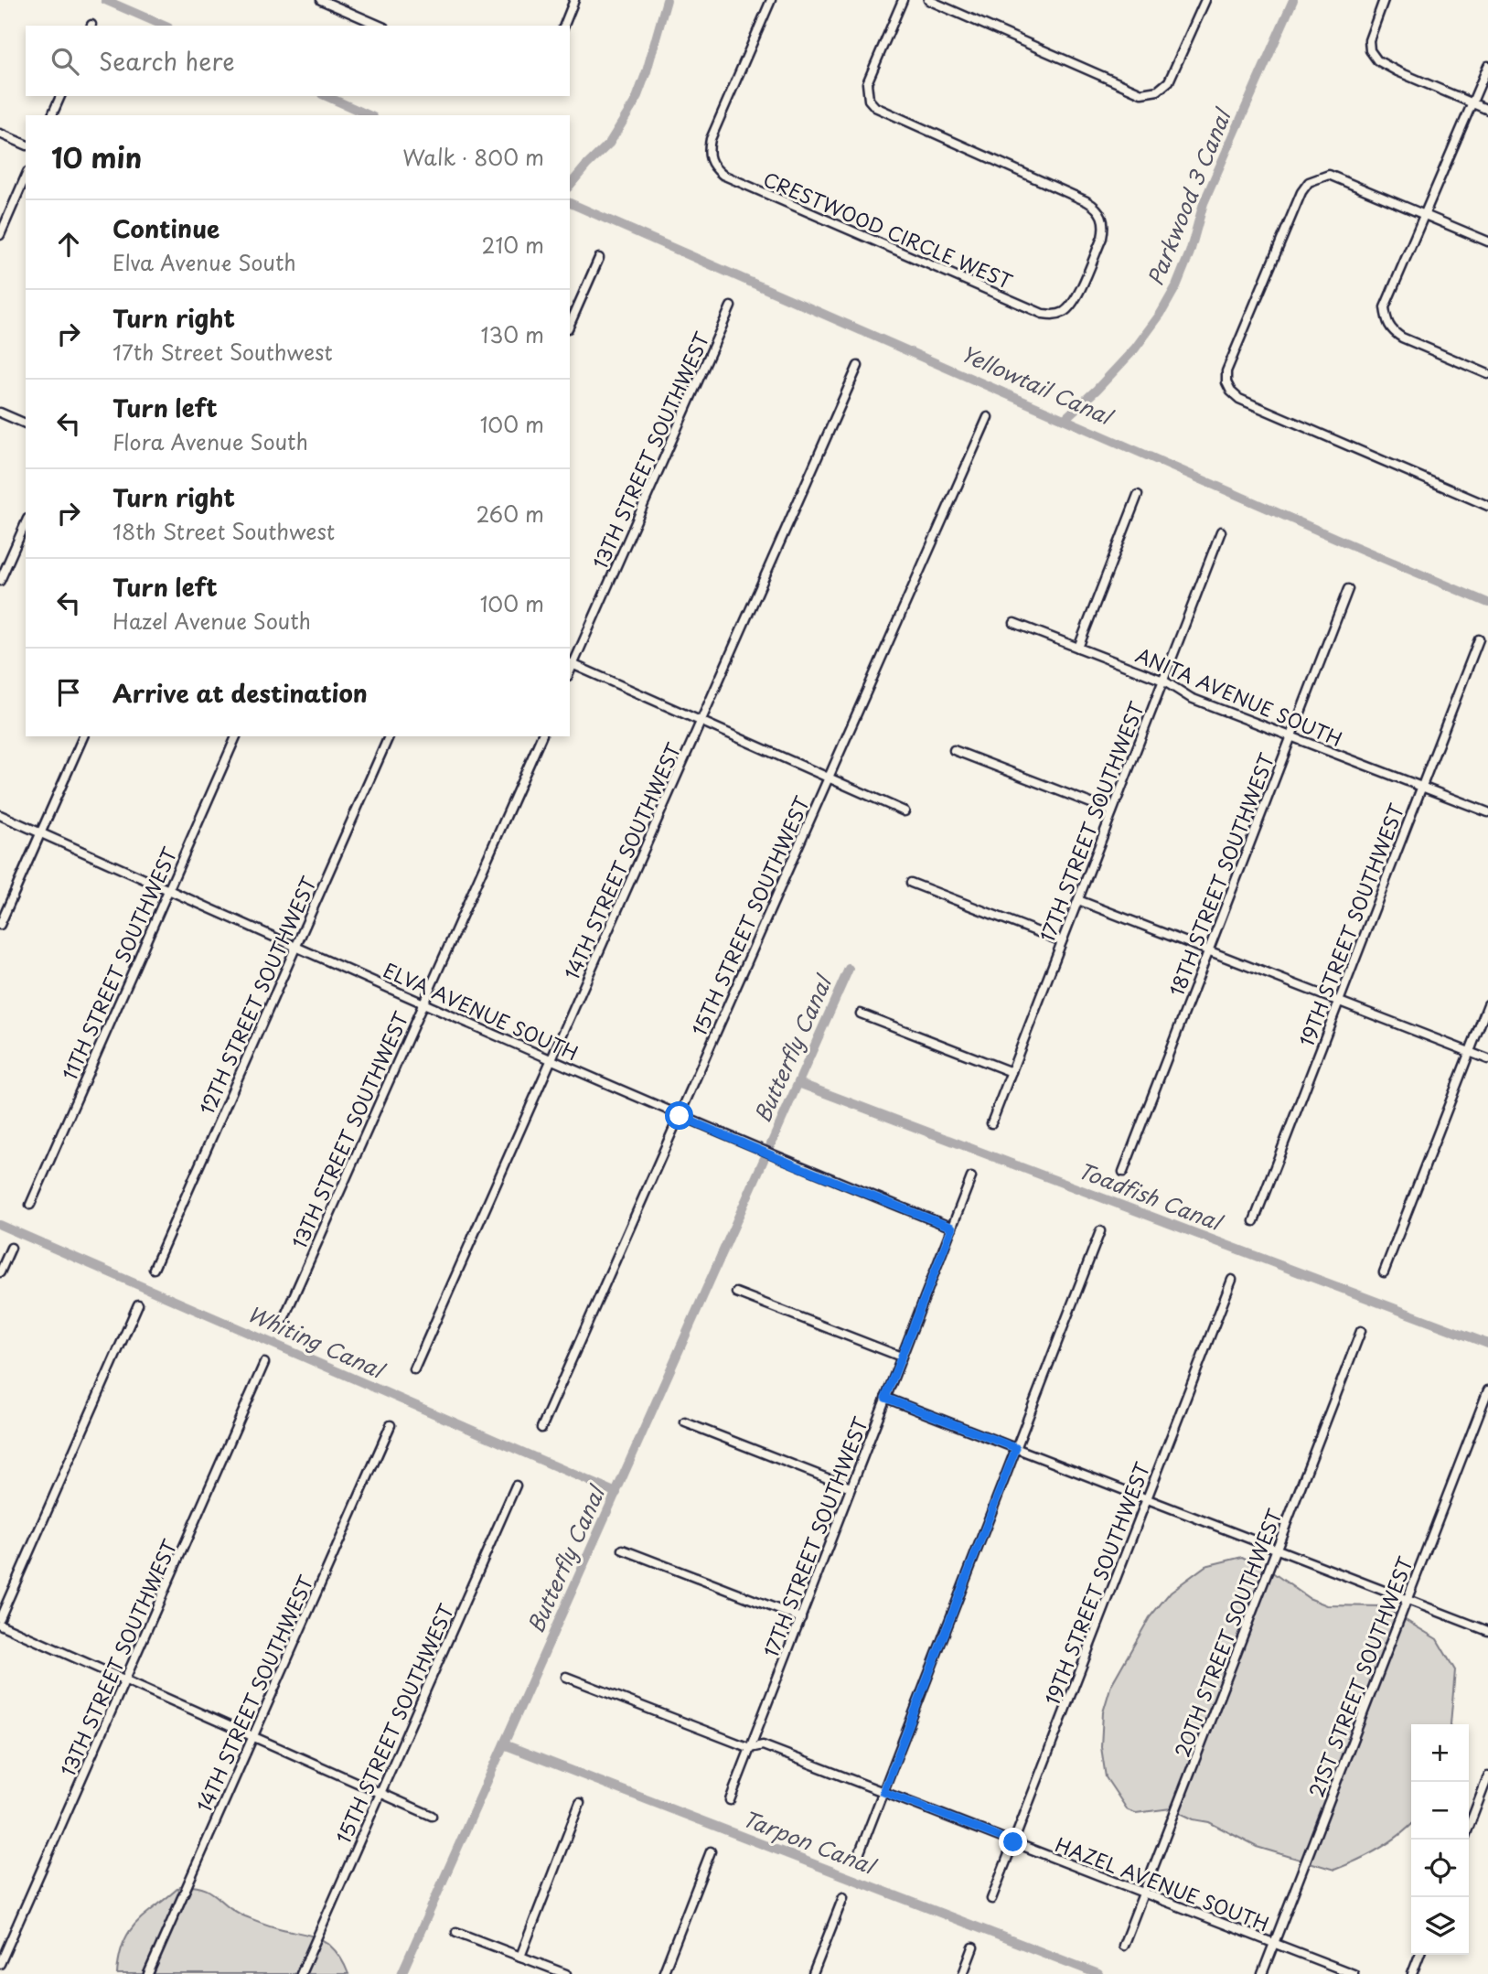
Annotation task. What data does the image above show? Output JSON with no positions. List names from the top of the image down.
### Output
{
  "streets": {
    "street": [
      "CRESTWOOD CIRCLE WEST",
      "13TH STREET SOUTHWEST",
      "ANITA AVENUE SOUTH",
      "17TH STREET SOUTHWEST",
      "14TH STREET SOUTHWEST",
      "18TH STREET SOUTHWEST",
      "15TH STREET SOUTHWEST",
      "19TH STREET SOUTHWEST",
      "11TH STREET SOUTHWEST",
      "12TH STREET SOUTHWEST",
      "ELVA AVENUE SOUTH",
      "20TH STREET SOUTHWEST",
      "21ST STREET SOUTHWEST",
      "HAZEL AVENUE SOUTH"
    ]
  },
  "crossings": [
    ["13TH STREET SOUTHWEST", "ELVA AVENUE SOUTH"],
    ["ANITA AVENUE SOUTH", "17TH STREET SOUTHWEST"],
    ["ANITA AVENUE SOUTH", "18TH STREET SOUTHWEST"],
    ["ANITA AVENUE SOUTH", "19TH STREET SOUTHWEST"],
    ["17TH STREET SOUTHWEST", "ELVA AVENUE SOUTH"],
    ["17TH STREET SOUTHWEST", "HAZEL AVENUE SOUTH"],
    ["14TH STREET SOUTHWEST", "ELVA AVENUE SOUTH"],
    ["15TH STREET SOUTHWEST", "ELVA AVENUE SOUTH"],
    ["19TH STREET SOUTHWEST", "HAZEL AVENUE SOUTH"],
    ["11TH STREET SOUTHWEST", "ELVA AVENUE SOUTH"],
    ["12TH STREET SOUTHWEST", "ELVA AVENUE SOUTH"],
    ["20TH STREET SOUTHWEST", "HAZEL AVENUE SOUTH"],
    ["21ST STREET SOUTHWEST", "HAZEL AVENUE SOUTH"]
  ],
  "water": [
    "Parkwood 3 Canal",
    "Yellowtail Canal",
    "Butterfly Canal",
    "Toadfish Canal",
    "Whiting Canal",
    "Tarpon Canal"
  ],
  "page": {
    "search": "Search here",
    "heading": ["10 min", "Walk · 800 m"],
    "list": [
      ["Continue", "Elva Avenue South", "210 m"],
      ["Turn right", "17th Street Southwest", "130 m"],
      ["Turn left", "Flora Avenue South", "100 m"],
      ["Turn right", "18th Street Southwest", "260 m"],
      ["Turn left", "Hazel Avenue South", "100 m"],
      "Arrive at destination"
    ],
    "map_buttons": ["+", "−"]
  }
}
